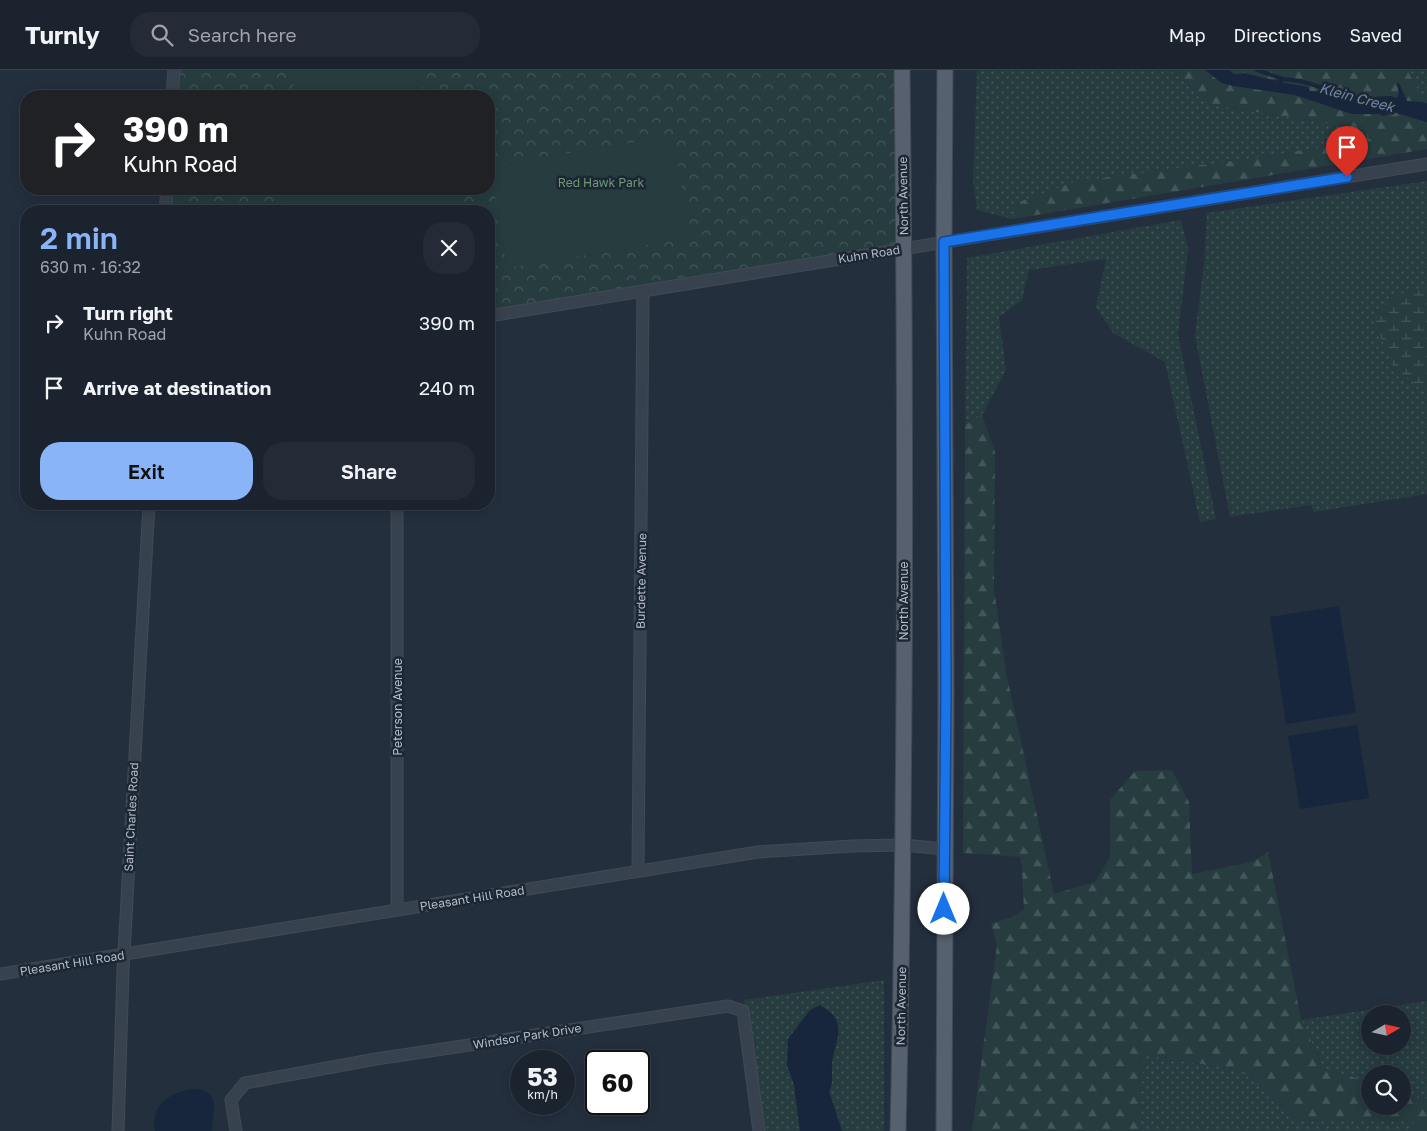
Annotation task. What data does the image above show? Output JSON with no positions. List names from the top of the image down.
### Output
{
  "streets": {
    "main road": ["North Avenue"],
    "street": [
      "Kuhn Road",
      "Burdette Avenue",
      "Peterson Avenue",
      "Saint Charles Road",
      "Pleasant Hill Road",
      "Windsor Park Drive"
    ]
  },
  "crossings": [
    ["North Avenue", "Kuhn Road"],
    ["North Avenue", "Pleasant Hill Road"],
    ["Kuhn Road", "Burdette Avenue"],
    ["Burdette Avenue", "Pleasant Hill Road"],
    ["Peterson Avenue", "Pleasant Hill Road"],
    ["Saint Charles Road", "Pleasant Hill Road"]
  ],
  "water": ["Klein Creek"],
  "parks": ["Red Hawk Park"],
  "north": "right",
  "page": {
    "header": "Turnly",
    "search": "Search here",
    "nav": ["Map", "Directions", "Saved"],
    "turn": ["390 m", "Kuhn Road"],
    "heading": ["2 min", "630 m · 16:32"],
    "list": [
      {
        "name": "Turn right",
        "note": "Kuhn Road",
        "value": "390 m"
      },
      {
        "name": "Arrive at destination",
        "value": "240 m"
      }
    ],
    "buttons": ["Exit", "Share"],
    "speed": "53 km/h",
    "limit": "60"
  }
}
